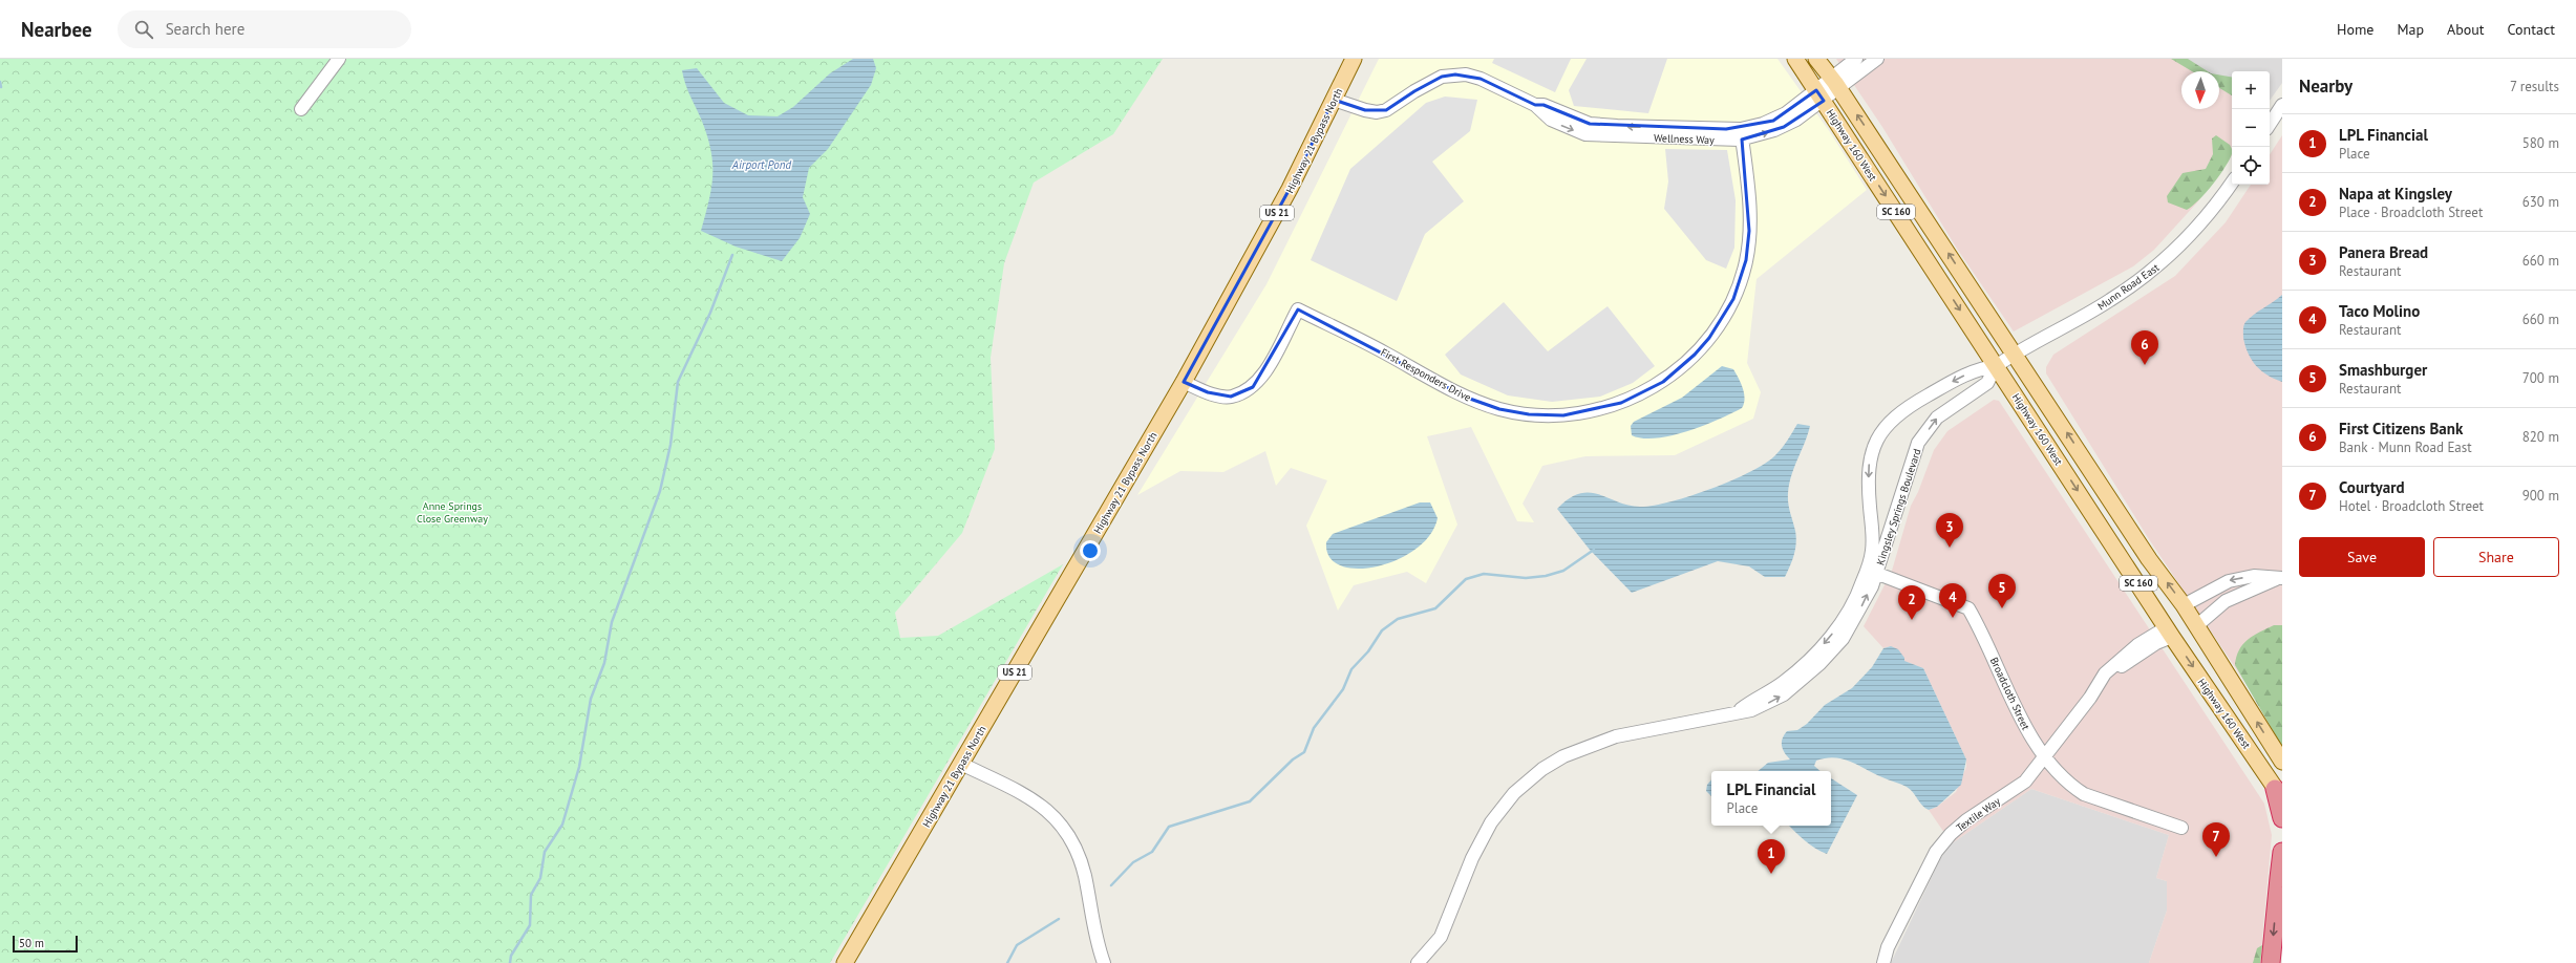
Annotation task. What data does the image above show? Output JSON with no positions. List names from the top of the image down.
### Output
{
  "streets": {
    "main road": [
      "Highway 21 Bypass North",
      "Highway 160 West",
      "SC 160",
      "US 21"
    ],
    "street": [
      "Wellness Way",
      "Munn Road East",
      "First Responders Drive",
      "Kingsley Springs Boulevard",
      "Broadcloth Street",
      "Textile Way"
    ]
  },
  "crossings": [
    ["Wellness Way", "Highway 21 Bypass North"],
    ["Wellness Way", "Highway 160 West"],
    ["Wellness Way", "First Responders Drive"],
    ["Highway 21 Bypass North", "First Responders Drive"],
    ["Highway 160 West", "Munn Road East"],
    ["Highway 160 West", "Kingsley Springs Boulevard"],
    ["Highway 160 West", "Textile Way"],
    ["Munn Road East", "Kingsley Springs Boulevard"],
    ["Kingsley Springs Boulevard", "Broadcloth Street"],
    ["Broadcloth Street", "Textile Way"]
  ],
  "water": ["Airport Pond"],
  "parks": ["Anne Springs Close Greenway"],
  "scale_bar": "50 m",
  "north": "bottom",
  "page": {
    "header": "Nearbee",
    "search": "Search here",
    "nav": [
      "Home",
      "Map",
      "About",
      "Contact"
    ],
    "heading": ["Nearby", "7 results"],
    "map_buttons": ["+", "−"],
    "list": [
      {
        "mark": "1",
        "name": "LPL Financial",
        "note": "Place",
        "value": "580 m"
      },
      {
        "mark": "2",
        "name": "Napa at Kingsley",
        "note": "Place · Broadcloth Street",
        "value": "630 m"
      },
      {
        "mark": "3",
        "name": "Panera Bread",
        "note": "Restaurant",
        "value": "660 m"
      },
      {
        "mark": "4",
        "name": "Taco Molino",
        "note": "Restaurant",
        "value": "660 m"
      },
      {
        "mark": "5",
        "name": "Smashburger",
        "note": "Restaurant",
        "value": "700 m"
      },
      {
        "mark": "6",
        "name": "First Citizens Bank",
        "note": "Bank · Munn Road East",
        "value": "820 m"
      },
      {
        "mark": "7",
        "name": "Courtyard",
        "note": "Hotel · Broadcloth Street",
        "value": "900 m"
      }
    ],
    "pins": [
      "6",
      "3",
      "5",
      "4",
      "2",
      "7",
      "1"
    ],
    "buttons": ["Save", "Share"],
    "popup": ["LPL Financial", "Place"],
    "scale": "50 m"
  }
}
